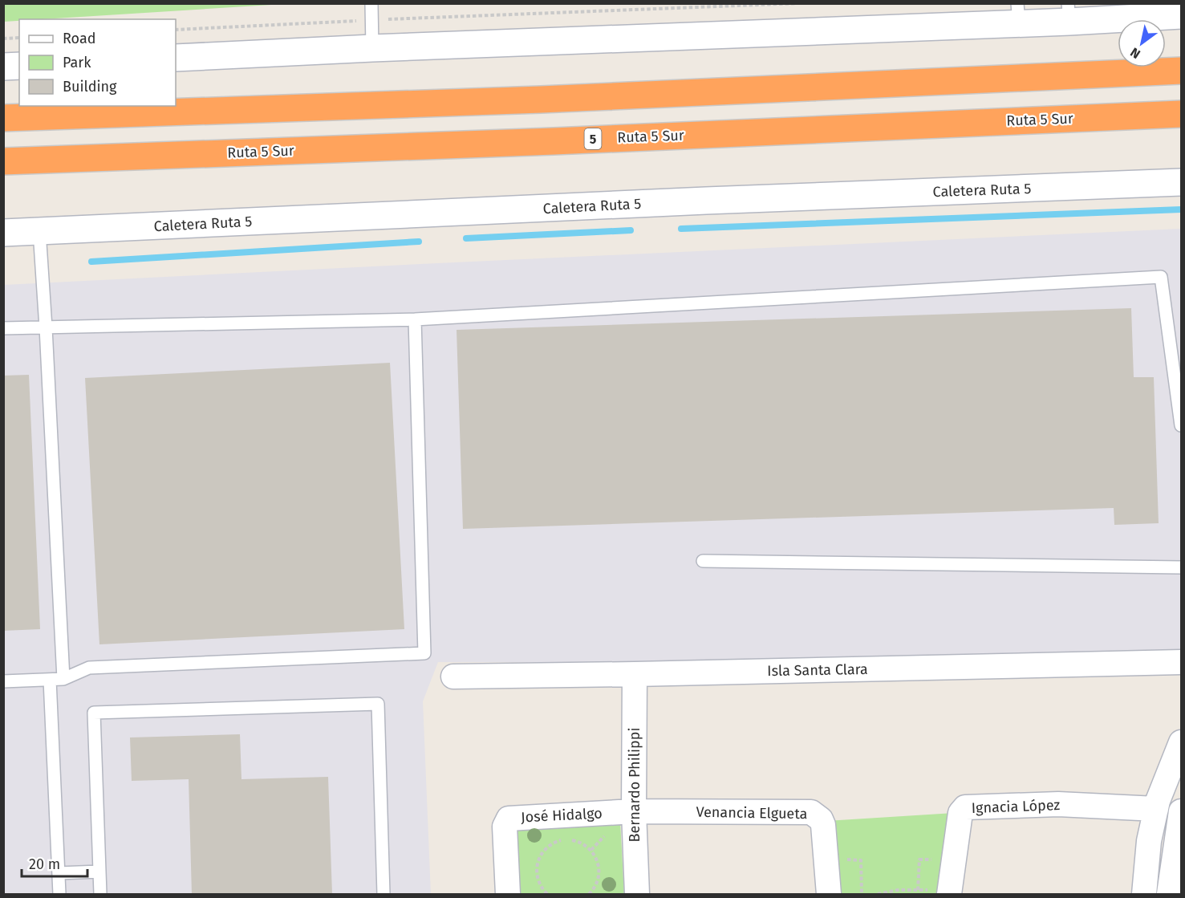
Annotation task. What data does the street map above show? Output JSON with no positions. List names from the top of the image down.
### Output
{
  "streets": {
    "highway": ["Ruta 5 Sur", "5"],
    "street": [
      "Caletera Ruta 5",
      "Isla Santa Clara",
      "Bernardo Philippi",
      "Ignacia López",
      "Venancia Elgueta",
      "José Hidalgo"
    ]
  },
  "crossings": [
    ["Isla Santa Clara", "Bernardo Philippi"],
    ["Bernardo Philippi", "Venancia Elgueta"],
    ["Bernardo Philippi", "José Hidalgo"],
    ["Venancia Elgueta", "José Hidalgo"]
  ],
  "legend": ["Road", "Park", "Building"],
  "scale_bar": "20 m",
  "north": "bottom left"
}
